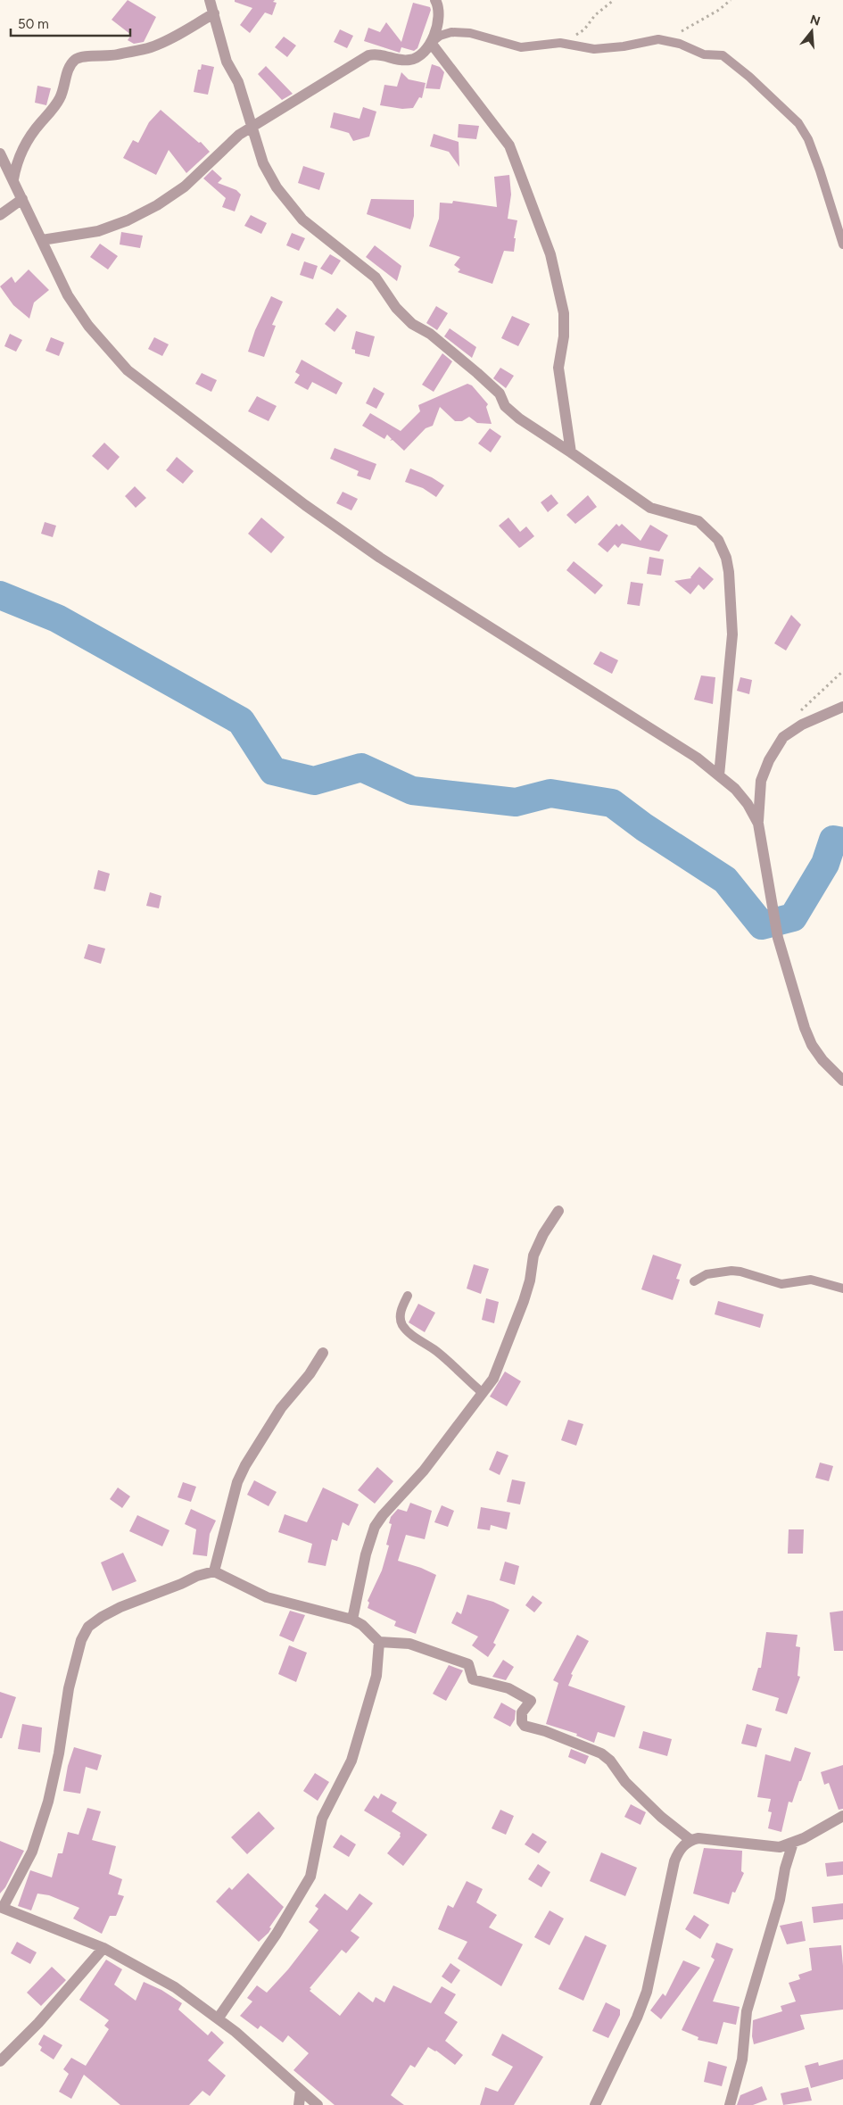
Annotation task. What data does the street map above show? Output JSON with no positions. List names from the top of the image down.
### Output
{
  "scale_bar": "50 m",
  "north": "top"
}
